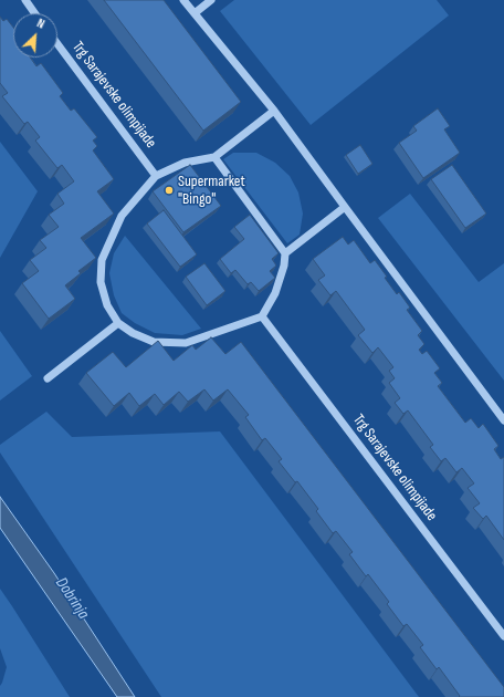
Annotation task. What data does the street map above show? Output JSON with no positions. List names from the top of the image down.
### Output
{
  "streets": {
    "street": ["Trg Sarajevske olimpijade"]
  },
  "water": ["Dobrinja"],
  "places": ["Supermarket \"Bingo\""],
  "north": "top right"
}
